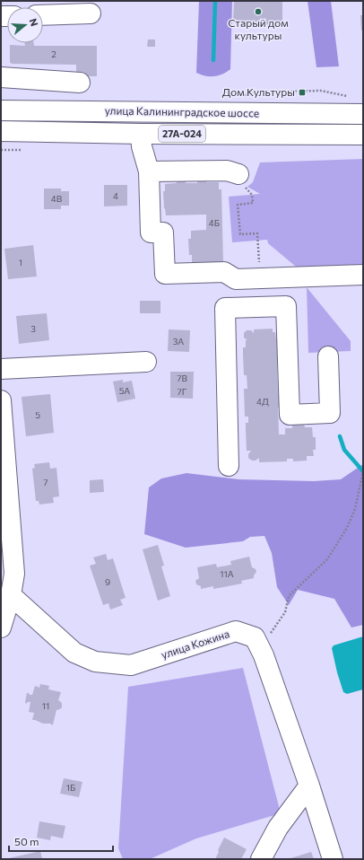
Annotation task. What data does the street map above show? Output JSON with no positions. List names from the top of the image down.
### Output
{
  "streets": {
    "street": ["улица Калининградское шоссе", "27А-024", "улица Кожина"]
  },
  "places": {
    "other": ["Старый дом культуры"],
    "transit": ["Дом Культуры"]
  },
  "house_numbers": [
    "2",
    "4",
    "4В",
    "4Б",
    "1",
    "3",
    "3А",
    "7В",
    "5А",
    "7Г",
    "4Д",
    "5",
    "7",
    "11А",
    "9",
    "11",
    "1Б"
  ],
  "scale_bar": "50 m",
  "north": "right"
}
